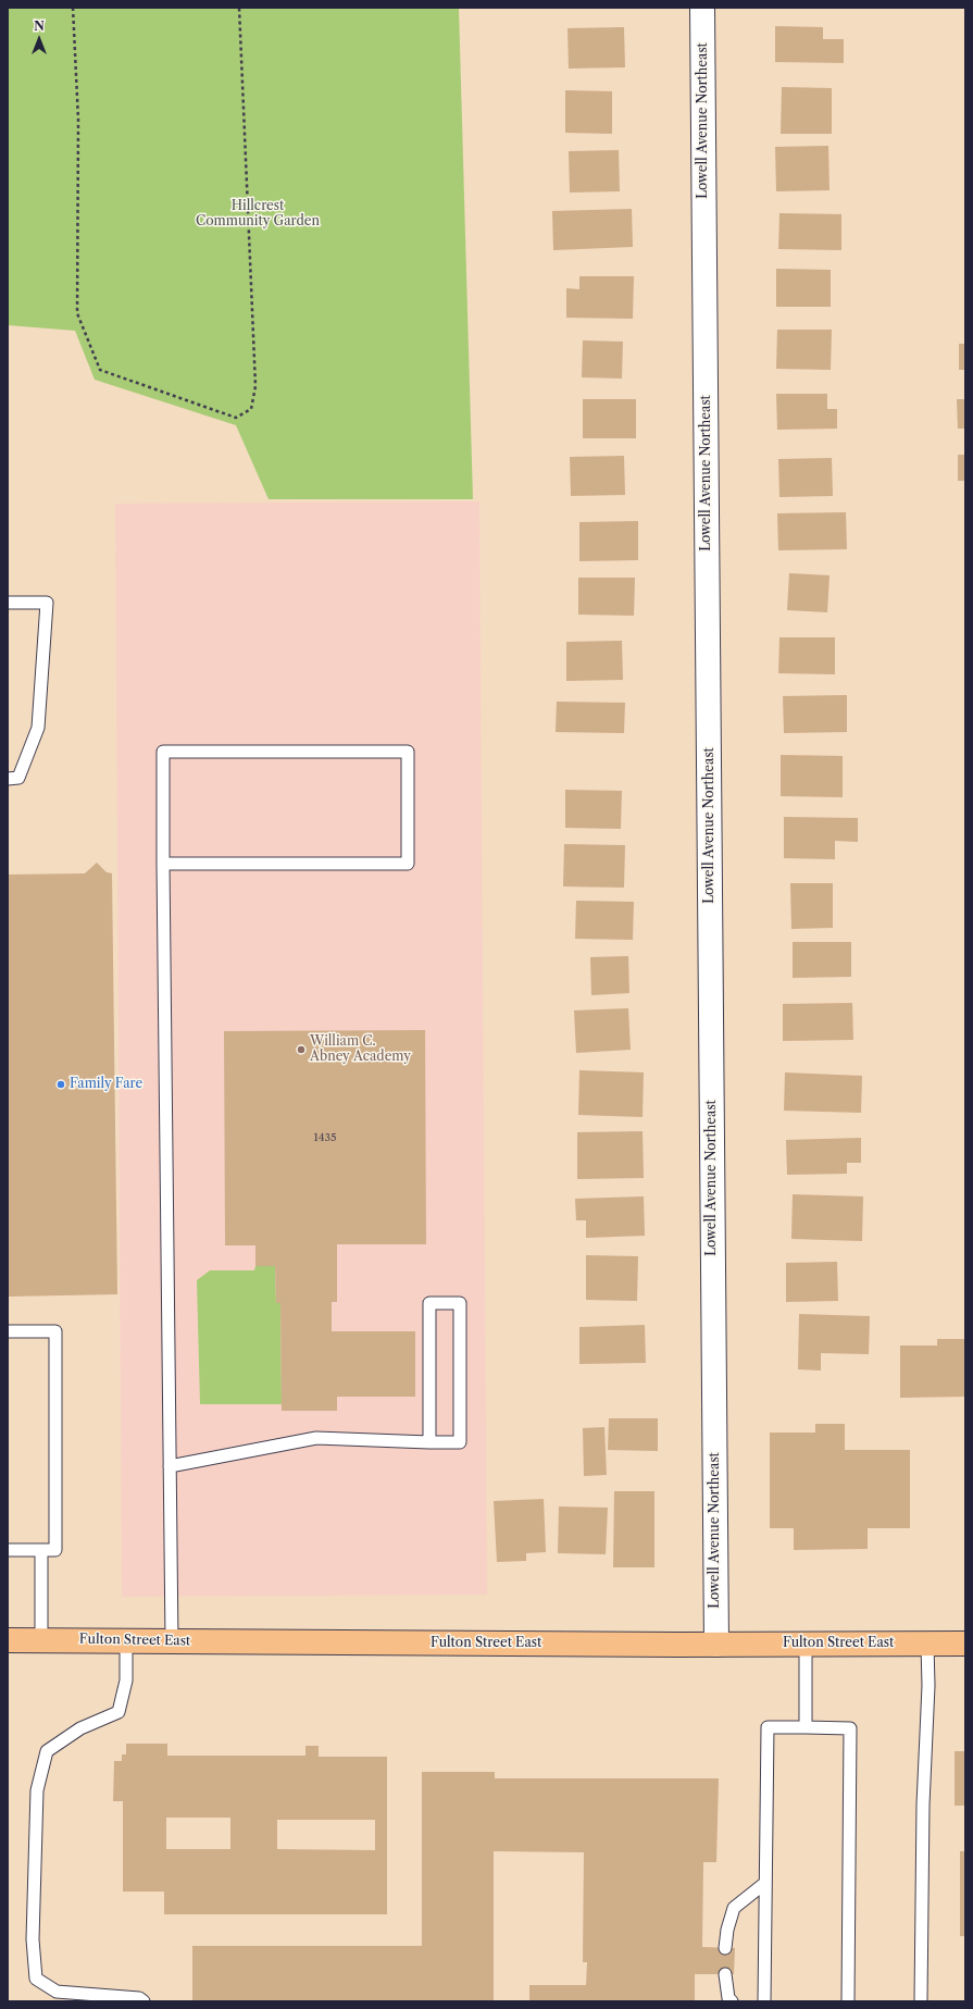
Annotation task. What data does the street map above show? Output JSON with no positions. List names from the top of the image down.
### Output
{
  "streets": {
    "main road": ["Fulton Street East"],
    "street": ["Lowell Avenue Northeast"]
  },
  "crossings": [
    ["Lowell Avenue Northeast", "Fulton Street East"]
  ],
  "parks": ["Hillcrest Community Garden"],
  "places": ["William C. Abney Academy", "Family Fare"],
  "house_numbers": ["1435"],
  "north": "top"
}
